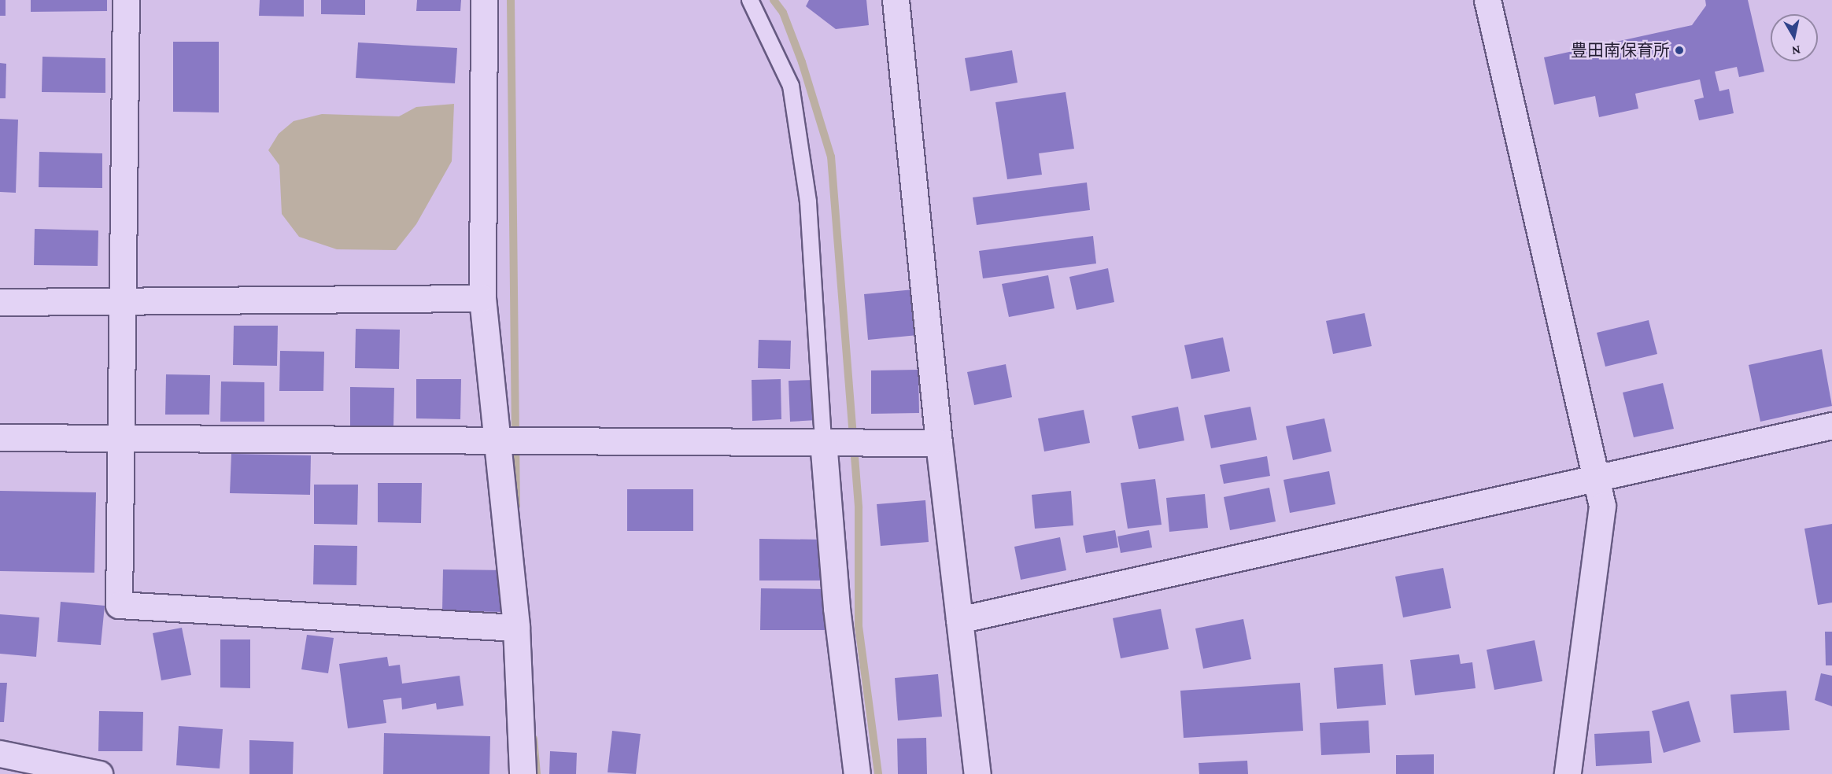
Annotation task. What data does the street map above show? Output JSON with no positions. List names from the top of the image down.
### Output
{
  "places": ["豊田南保育所"],
  "north": "bottom"
}
